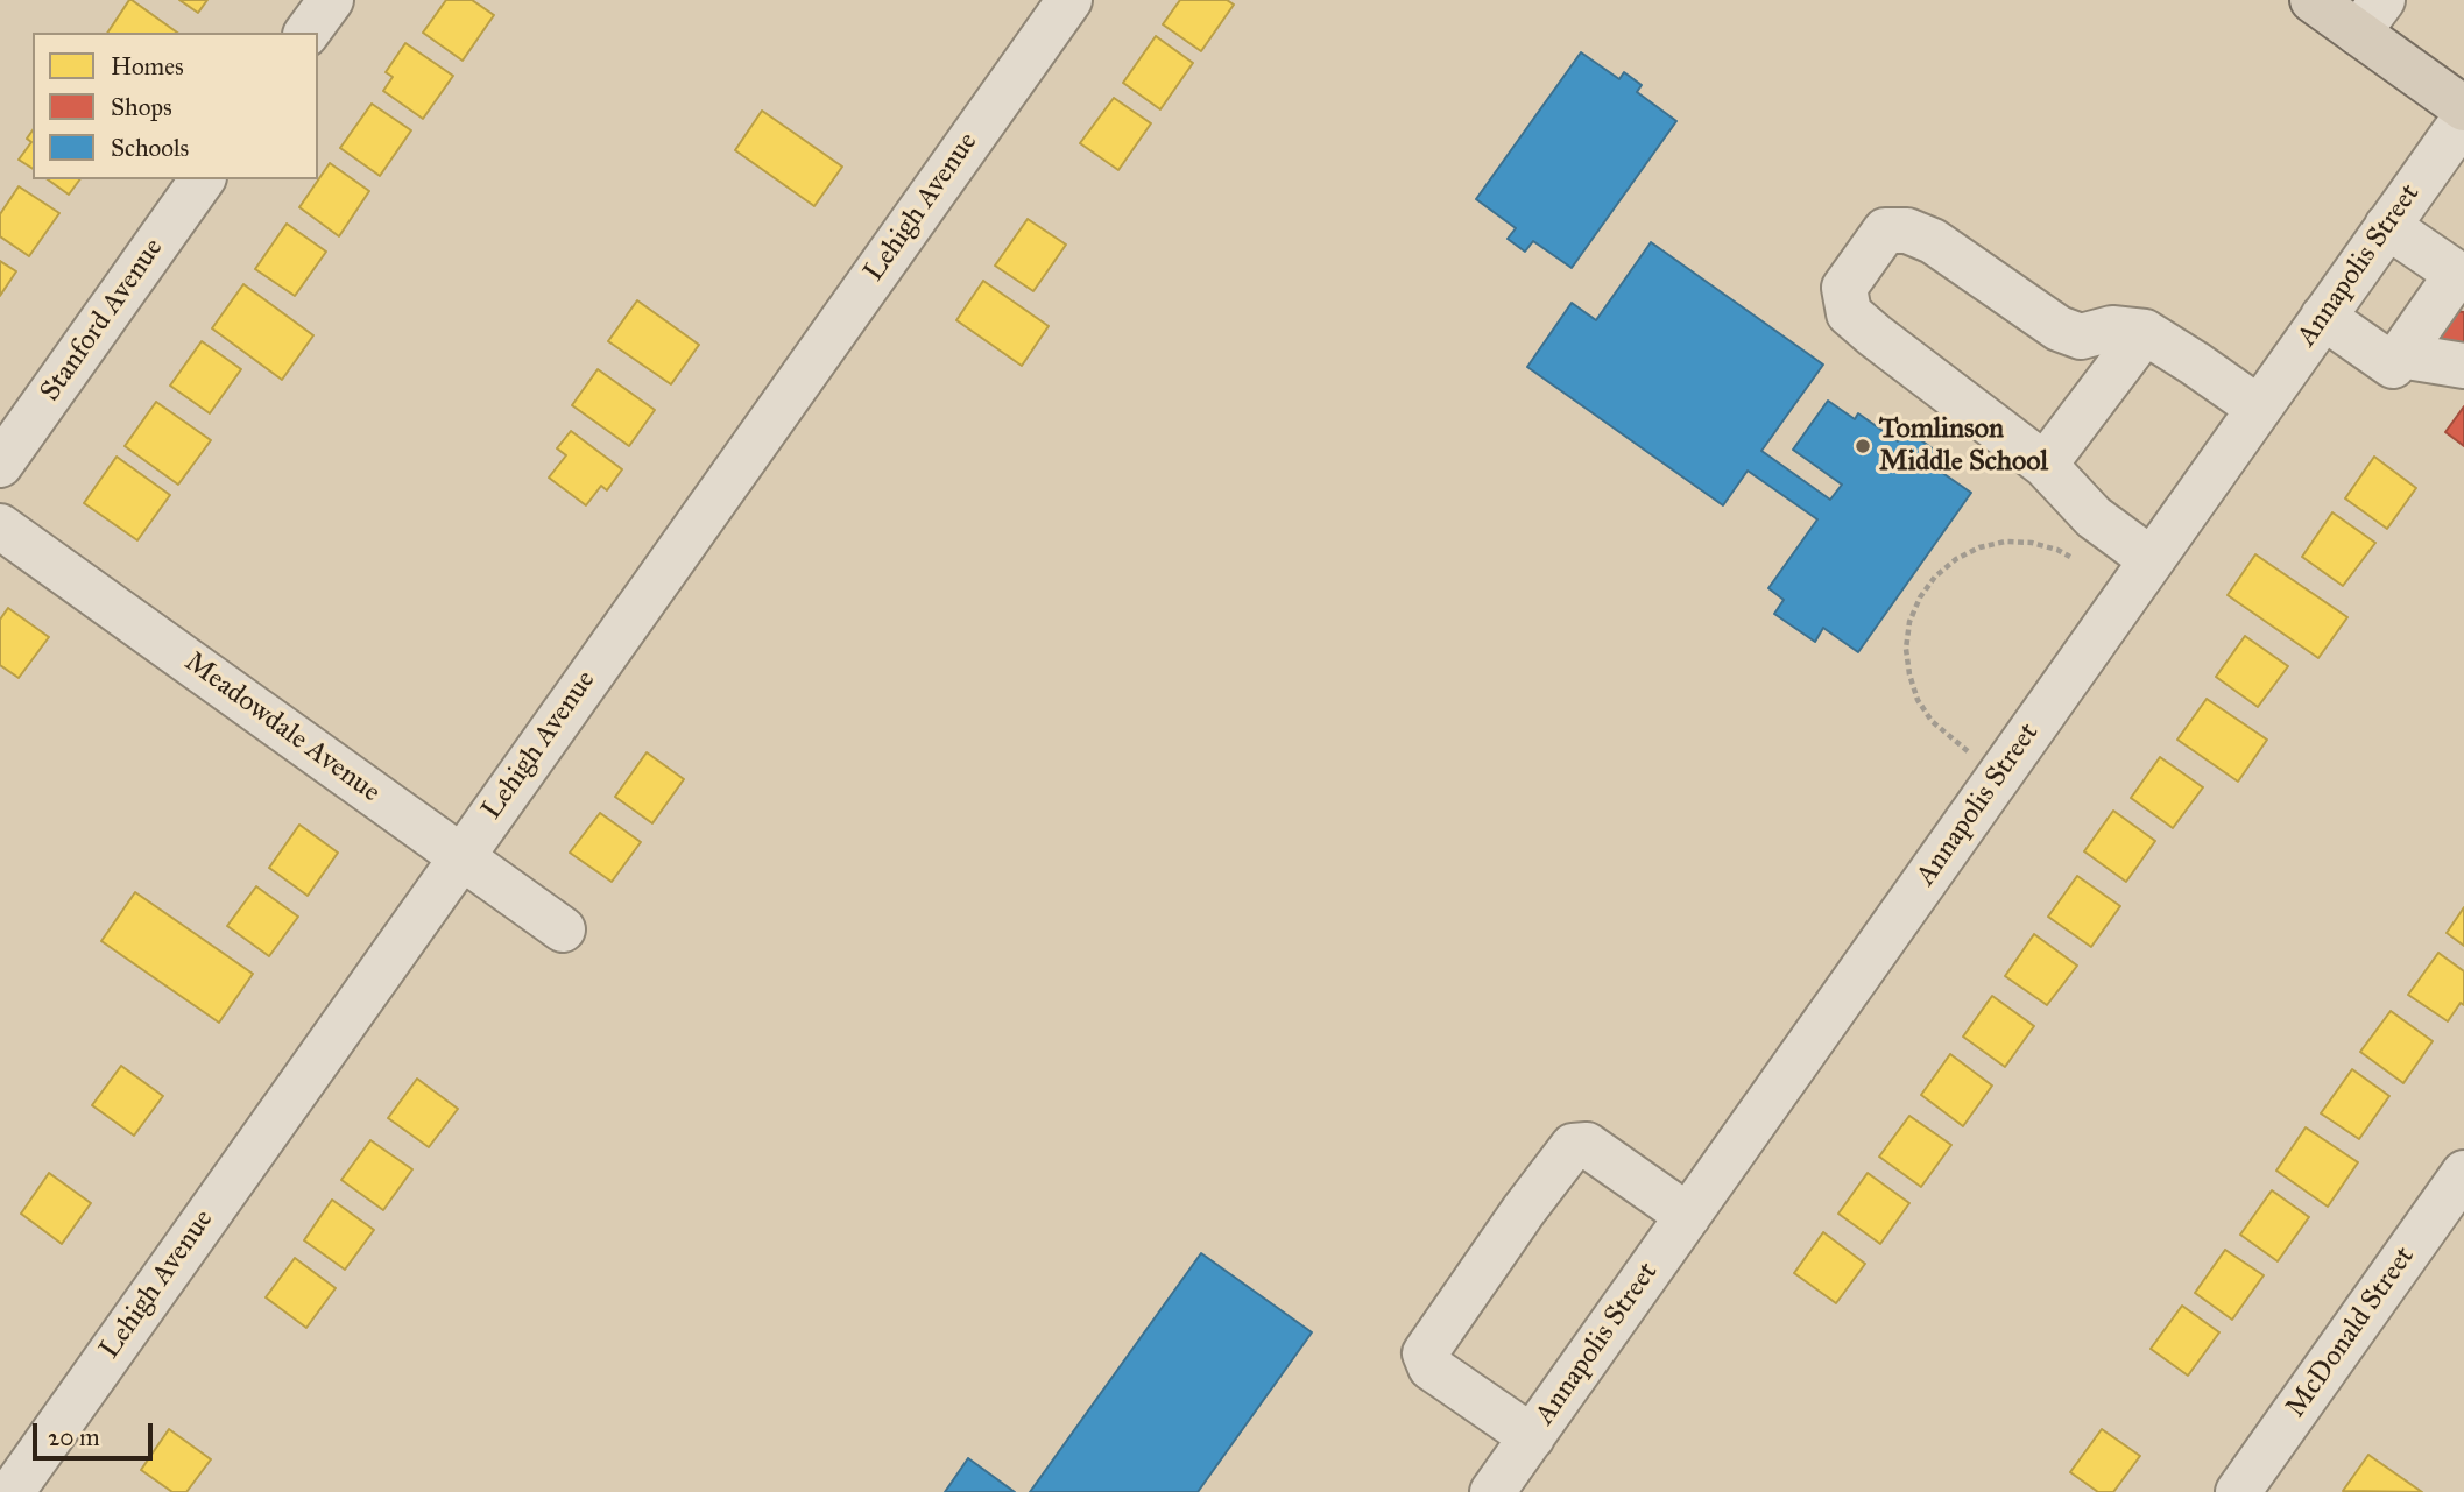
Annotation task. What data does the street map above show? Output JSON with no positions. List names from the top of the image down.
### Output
{
  "streets": {
    "street": [
      "Lehigh Avenue",
      "Annapolis Street",
      "Stanford Avenue",
      "Meadowdale Avenue",
      "McDonald Street"
    ]
  },
  "crossings": [
    ["Lehigh Avenue", "Meadowdale Avenue"]
  ],
  "places": ["Tomlinson Middle School"],
  "legend": ["Homes", "Shops", "Schools"],
  "scale_bar": "20 m"
}
